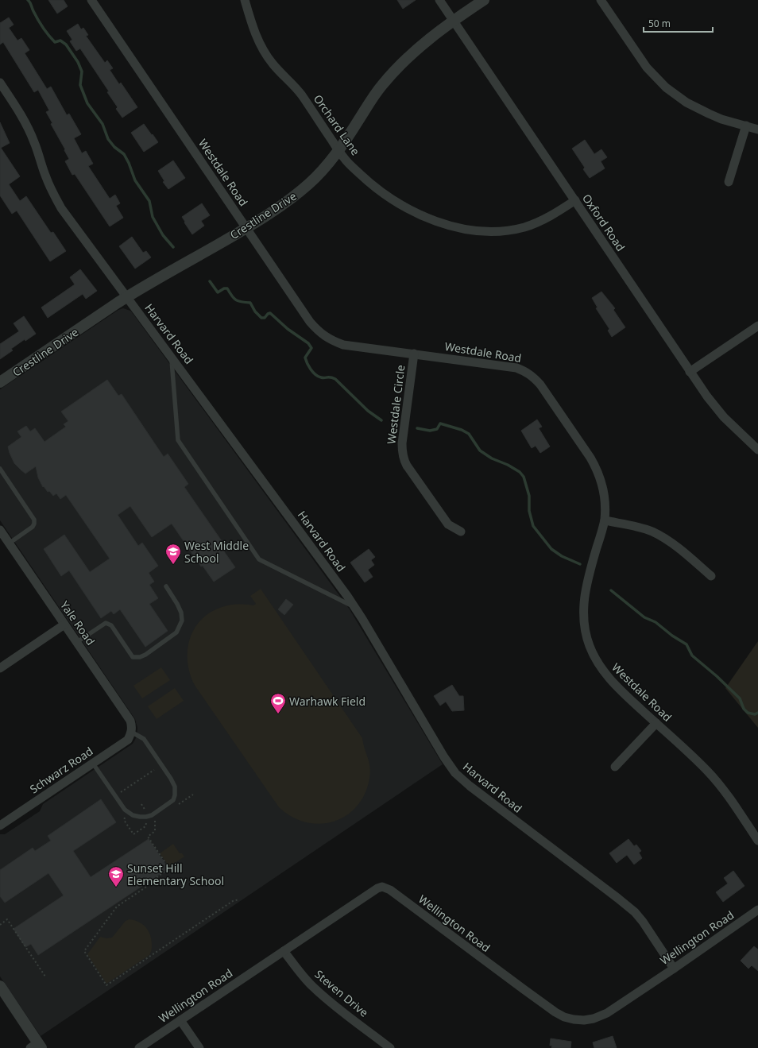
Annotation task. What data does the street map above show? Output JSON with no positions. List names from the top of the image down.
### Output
{
  "streets": {
    "street": [
      "Orchard Lane",
      "Westdale Road",
      "Crestline Drive",
      "Oxford Road",
      "Harvard Road",
      "Westdale Circle",
      "Yale Road",
      "Schwarz Road",
      "Wellington Road",
      "Steven Drive"
    ]
  },
  "crossings": [
    ["Orchard Lane", "Crestline Drive"],
    ["Orchard Lane", "Oxford Road"],
    ["Westdale Road", "Crestline Drive"],
    ["Westdale Road", "Westdale Circle"],
    ["Crestline Drive", "Oxford Road"],
    ["Crestline Drive", "Harvard Road"],
    ["Harvard Road", "Wellington Road"],
    ["Yale Road", "Schwarz Road"],
    ["Wellington Road", "Steven Drive"]
  ],
  "places": {
    "school or university": ["West Middle School", "Sunset Hill Elementary School"],
    "sports": ["Warhawk Field"]
  },
  "scale_bar": "50 m"
}
